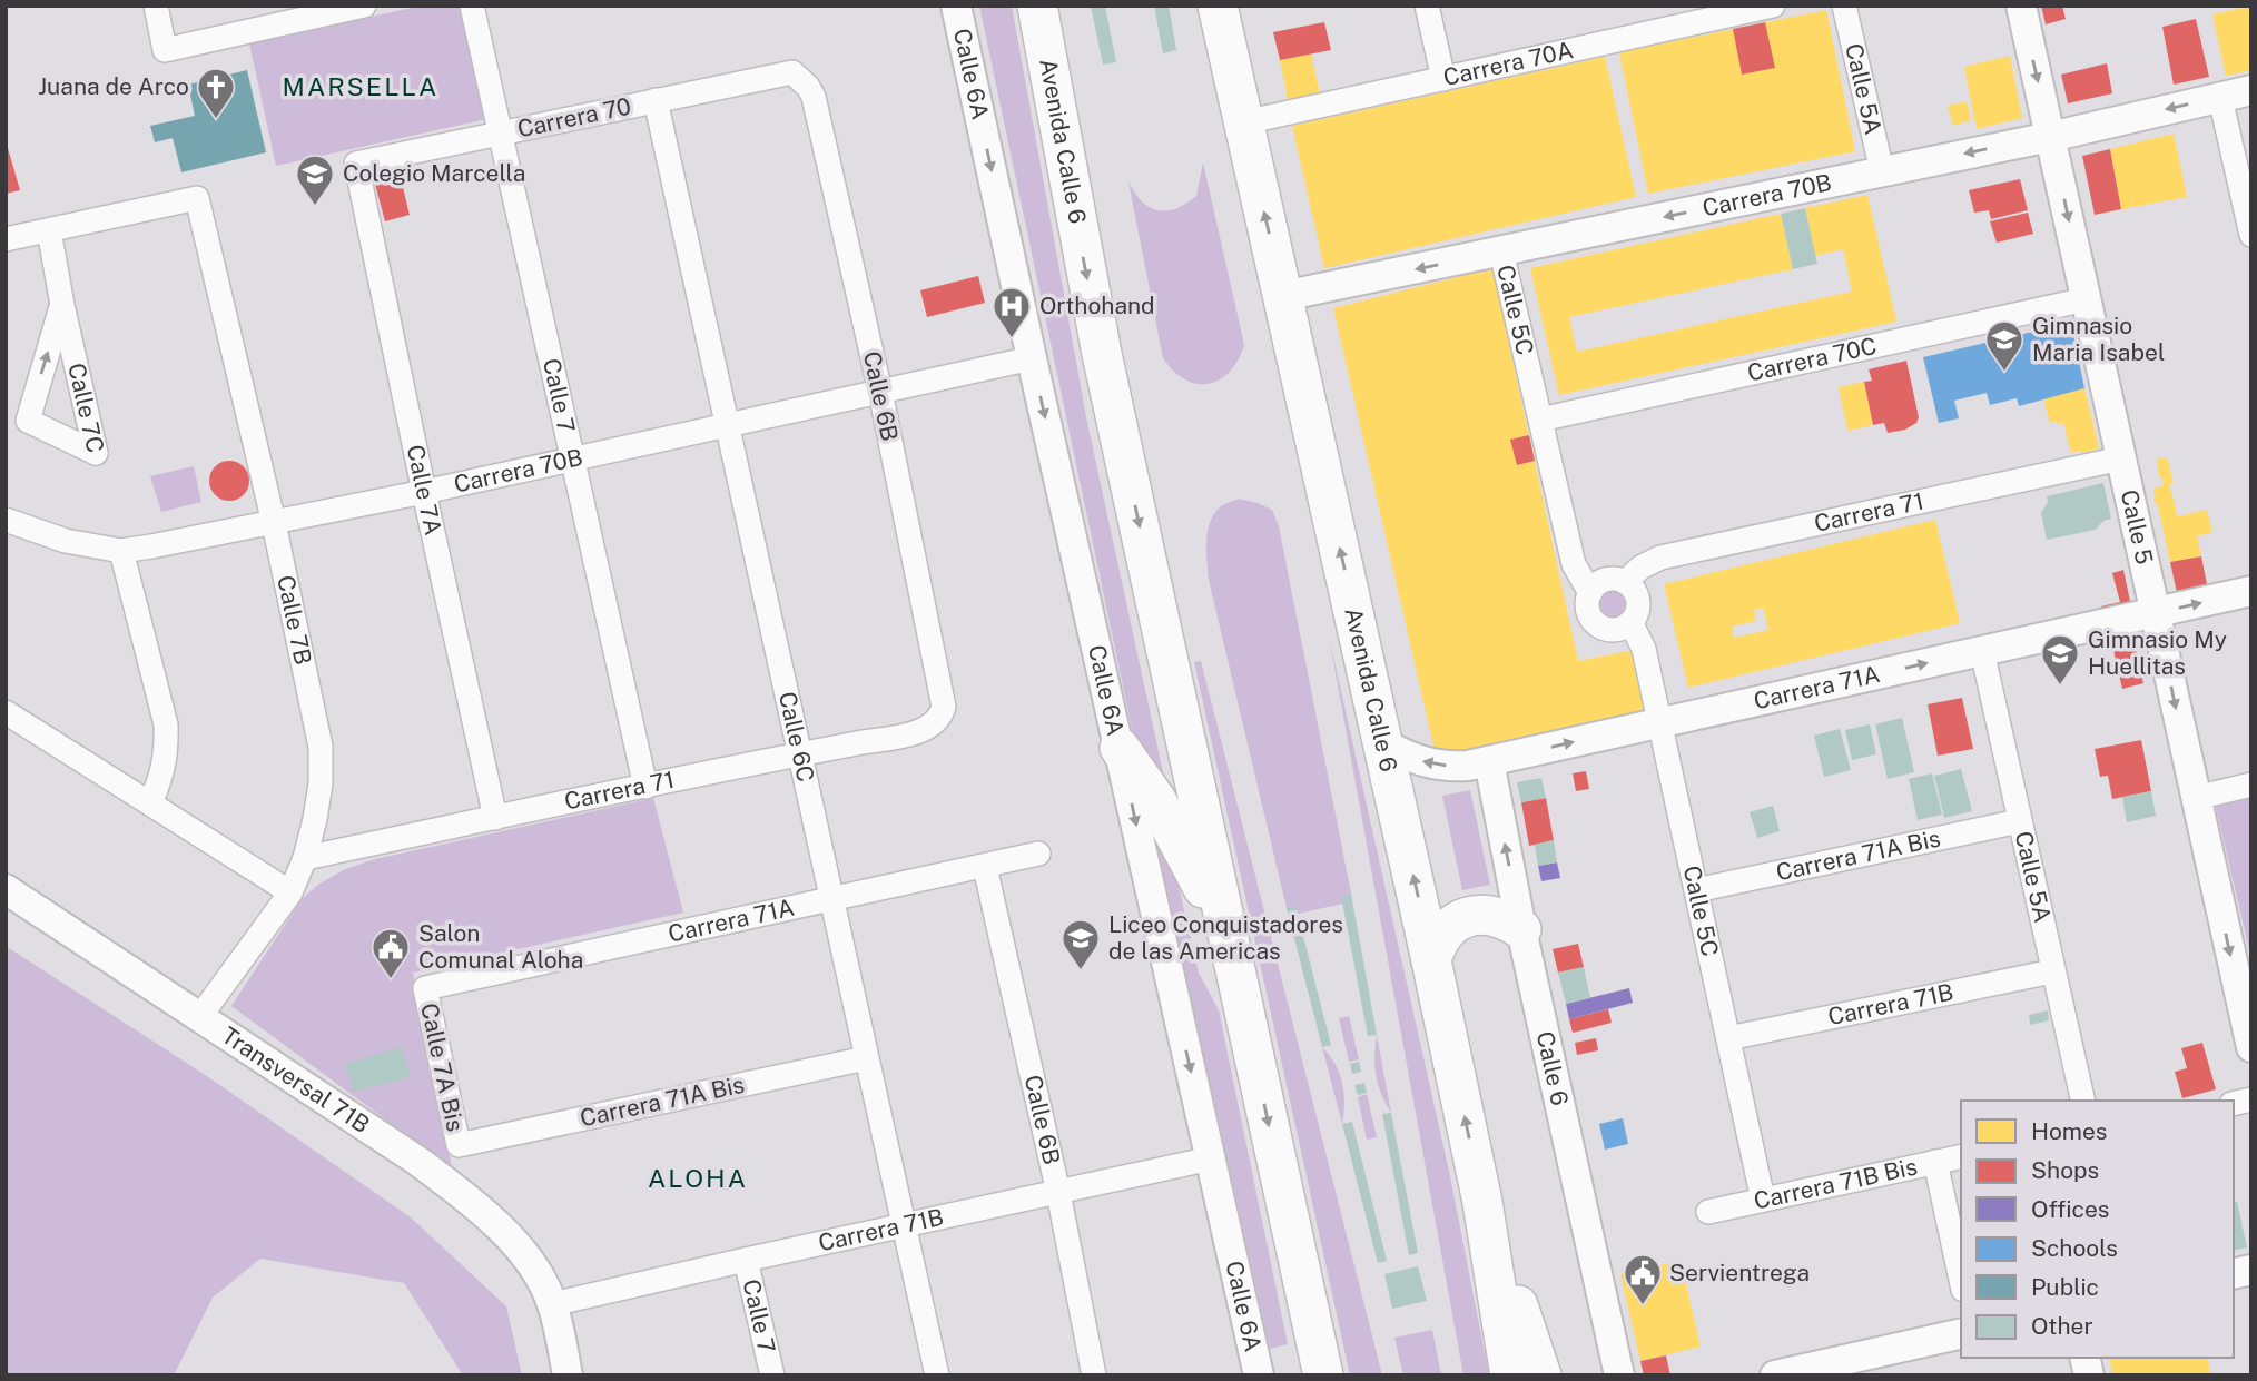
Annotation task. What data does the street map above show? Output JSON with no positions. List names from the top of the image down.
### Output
{
  "streets": {
    "highway": ["Avenida Calle 6"],
    "street": [
      "Carrera 70A",
      "Calle 6A",
      "Calle 5A",
      "Carrera 70",
      "Carrera 70B",
      "Calle 5C",
      "Carrera 70C",
      "Calle 7",
      "Calle 6B",
      "Calle 7C",
      "Calle 7A",
      "Carrera 71",
      "Calle 5",
      "Calle 7B",
      "Carrera 71A",
      "Calle 6C",
      "Carrera 71A Bis",
      "Carrera 71B",
      "Calle 7A Bis",
      "Calle 6",
      "Transversal 71B",
      "Carrera 71B Bis"
    ]
  },
  "crossings": [
    ["Carrera 70A", "Avenida Calle 6"],
    ["Calle 6A", "Carrera 70B"],
    ["Calle 6A", "Carrera 71B"],
    ["Calle 5A", "Carrera 70B"],
    ["Calle 5A", "Carrera 71A"],
    ["Calle 5A", "Carrera 71A Bis"],
    ["Calle 5A", "Carrera 71B"],
    ["Carrera 70", "Calle 7"],
    ["Carrera 70", "Calle 6B"],
    ["Carrera 70", "Calle 7A"],
    ["Carrera 70", "Calle 6C"],
    ["Avenida Calle 6", "Carrera 70B"],
    ["Avenida Calle 6", "Carrera 71A"],
    ["Carrera 70B", "Calle 5C"],
    ["Carrera 70B", "Calle 7"],
    ["Carrera 70B", "Calle 6B"],
    ["Carrera 70B", "Calle 7A"],
    ["Carrera 70B", "Calle 5"],
    ["Carrera 70B", "Calle 7B"],
    ["Carrera 70B", "Calle 6C"],
    ["Calle 5C", "Carrera 70C"],
    ["Calle 5C", "Carrera 71"],
    ["Calle 5C", "Carrera 71A"],
    ["Calle 5C", "Carrera 71A Bis"],
    ["Calle 5C", "Carrera 71B"],
    ["Calle 5C", "Carrera 71B Bis"],
    ["Carrera 70C", "Calle 5"],
    ["Calle 7", "Carrera 71"],
    ["Calle 7", "Carrera 71B"],
    ["Calle 6B", "Carrera 71"],
    ["Calle 6B", "Carrera 71A"],
    ["Calle 6B", "Carrera 71B"],
    ["Calle 7C", "Calle 7B"],
    ["Calle 7A", "Carrera 71"],
    ["Carrera 71", "Calle 5"],
    ["Carrera 71", "Calle 7B"],
    ["Carrera 71", "Calle 6C"],
    ["Calle 5", "Carrera 71A"],
    ["Calle 7B", "Transversal 71B"],
    ["Carrera 71A", "Calle 6C"],
    ["Carrera 71A", "Calle 7A Bis"],
    ["Carrera 71A", "Calle 6"],
    ["Calle 6C", "Carrera 71A Bis"],
    ["Calle 6C", "Carrera 71B"],
    ["Carrera 71A Bis", "Calle 7A Bis"],
    ["Carrera 71B", "Transversal 71B"]
  ],
  "one_way": ["Calle 6A", "Carrera 70B", "Calle 5"],
  "districts": ["MARSELLA", "ALOHA"],
  "places": {
    "church": ["Juana de Arco"],
    "school or university": [
      "Colegio Marcella",
      "Gimnasio Maria Isabel",
      "Gimnasio My Huellitas",
      "Liceo Conquistadores de las Americas"
    ],
    "hospital": ["Orthohand"],
    "public building": ["Salon Comunal Aloha", "Servientrega"]
  },
  "legend": [
    "Homes",
    "Shops",
    "Offices",
    "Schools",
    "Public",
    "Other"
  ]
}
